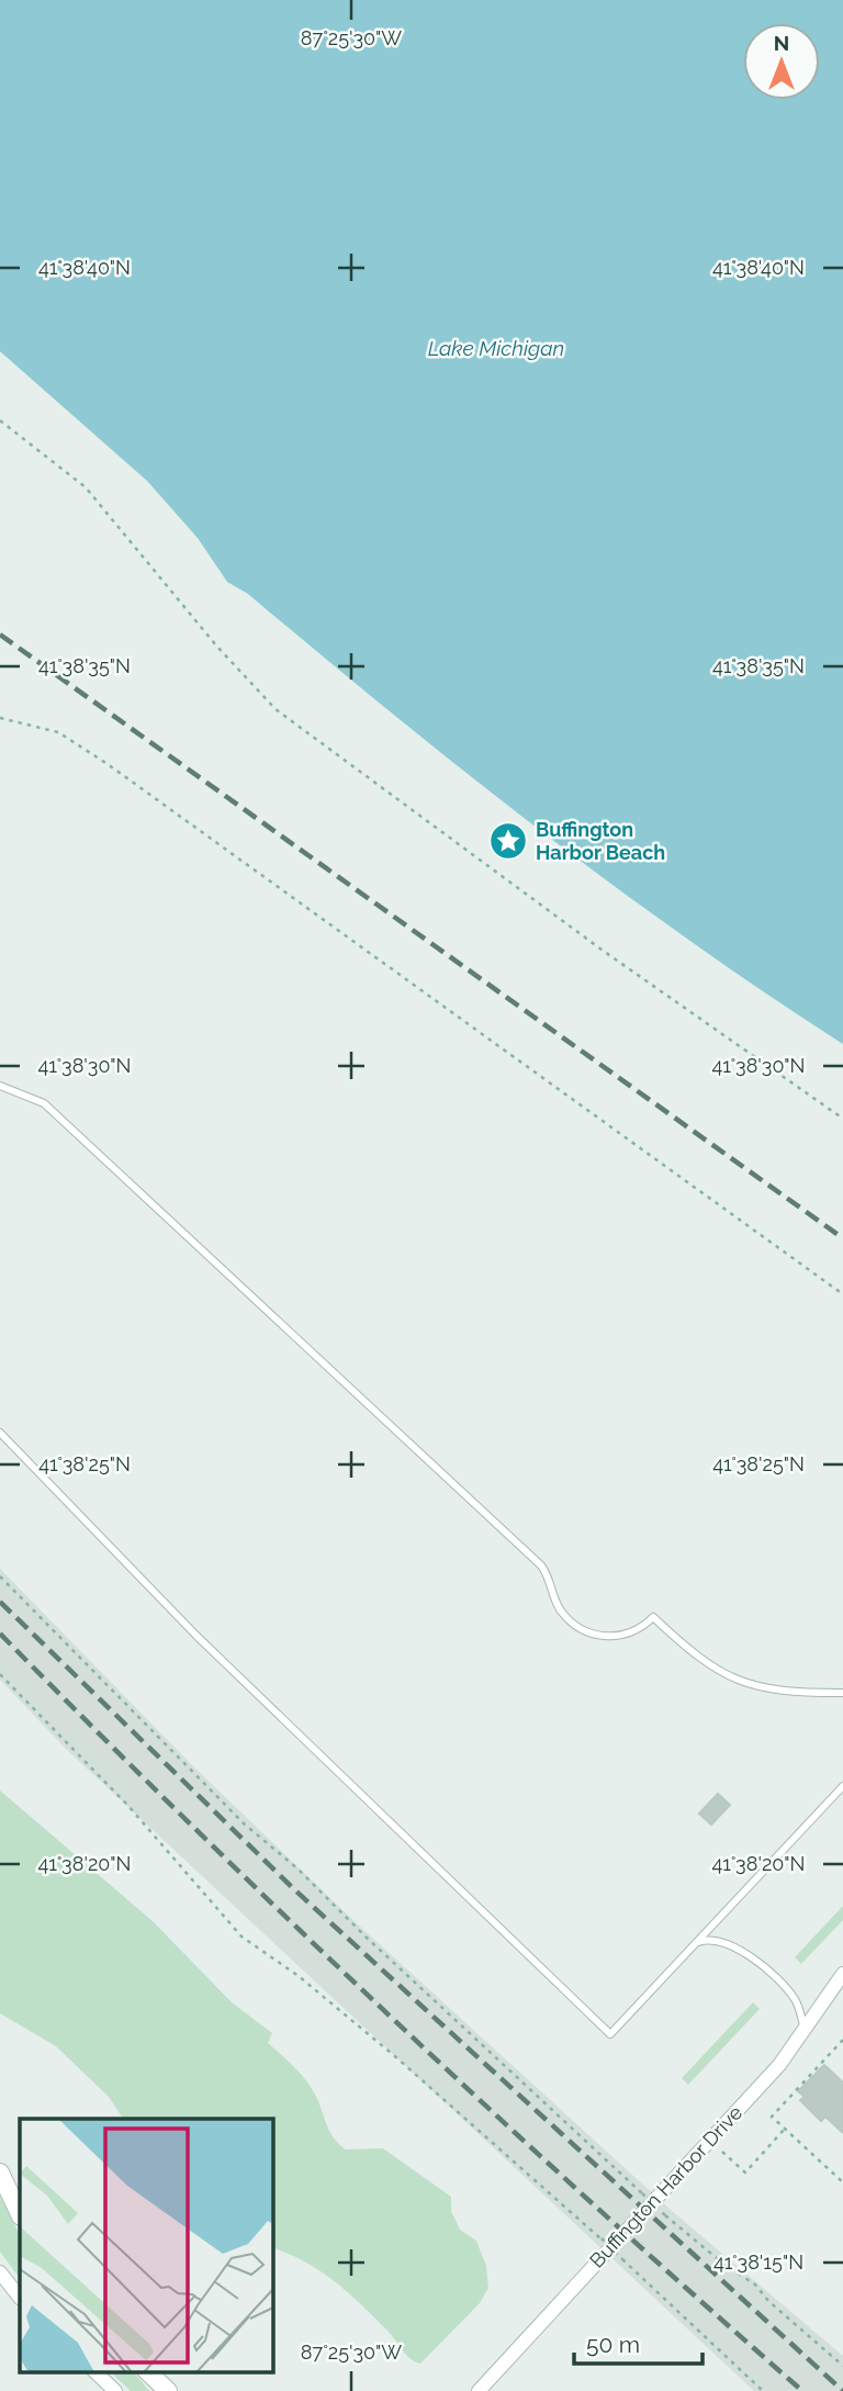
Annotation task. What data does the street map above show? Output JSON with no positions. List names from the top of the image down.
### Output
{
  "streets": {
    "street": ["Buffington Harbor Drive"]
  },
  "water": ["Lake Michigan"],
  "places": {
    "place": ["Buffington Harbor Beach"]
  },
  "scale_bar": "50 m",
  "north": "top",
  "coordinates": [
    "87°25'30\"W",
    "41°38'40\"N",
    "41°38'35\"N",
    "41°38'30\"N",
    "41°38'25\"N",
    "41°38'20\"N",
    "41°38'15\"N"
  ]
}
